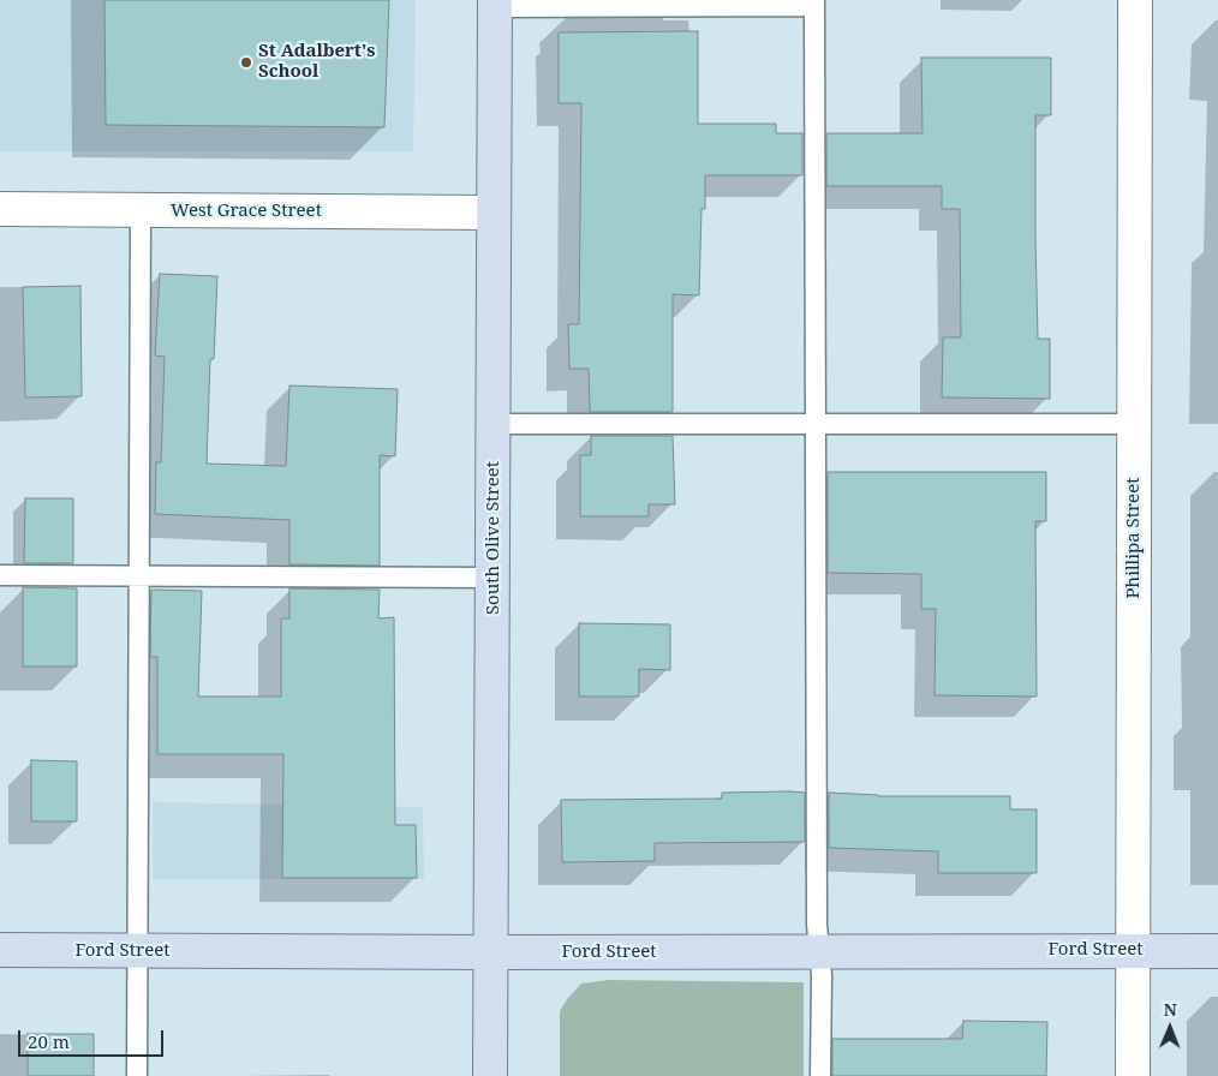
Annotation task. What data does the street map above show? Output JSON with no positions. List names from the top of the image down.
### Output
{
  "streets": {
    "street": [
      "West Grace Street",
      "South Olive Street",
      "Phillipa Street",
      "Ford Street"
    ]
  },
  "crossings": [
    ["West Grace Street", "South Olive Street"],
    ["South Olive Street", "Ford Street"],
    ["Phillipa Street", "Ford Street"]
  ],
  "places": ["St Adalbert's School"],
  "scale_bar": "20 m",
  "north": "top"
}
